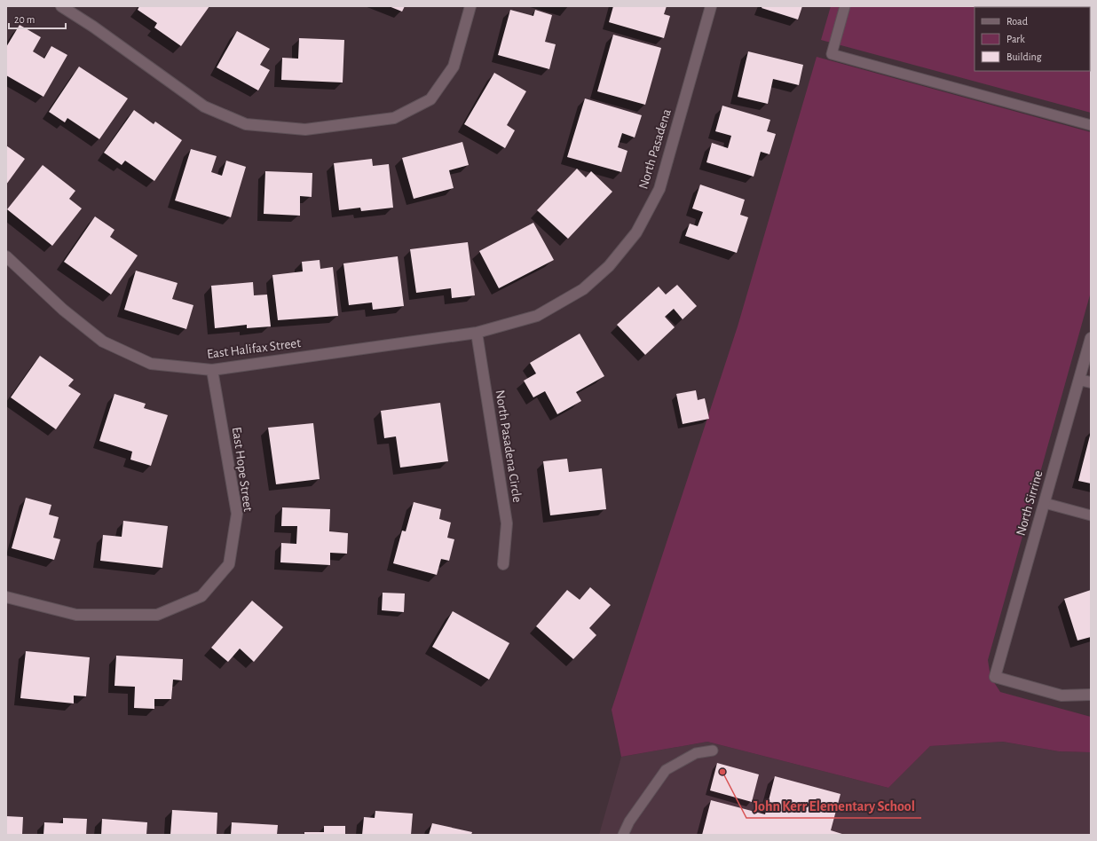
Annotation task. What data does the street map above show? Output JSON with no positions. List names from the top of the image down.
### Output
{
  "streets": {
    "street": [
      "North Pasadena",
      "East Halifax Street",
      "North Pasadena Circle",
      "East Hope Street",
      "North Sirrine"
    ]
  },
  "crossings": [
    ["North Pasadena", "East Halifax Street"],
    ["North Pasadena", "North Pasadena Circle"],
    ["East Halifax Street", "North Pasadena Circle"],
    ["East Halifax Street", "East Hope Street"]
  ],
  "places": ["John Kerr Elementary School"],
  "legend": ["Road", "Park", "Building"],
  "scale_bar": "20 m"
}
